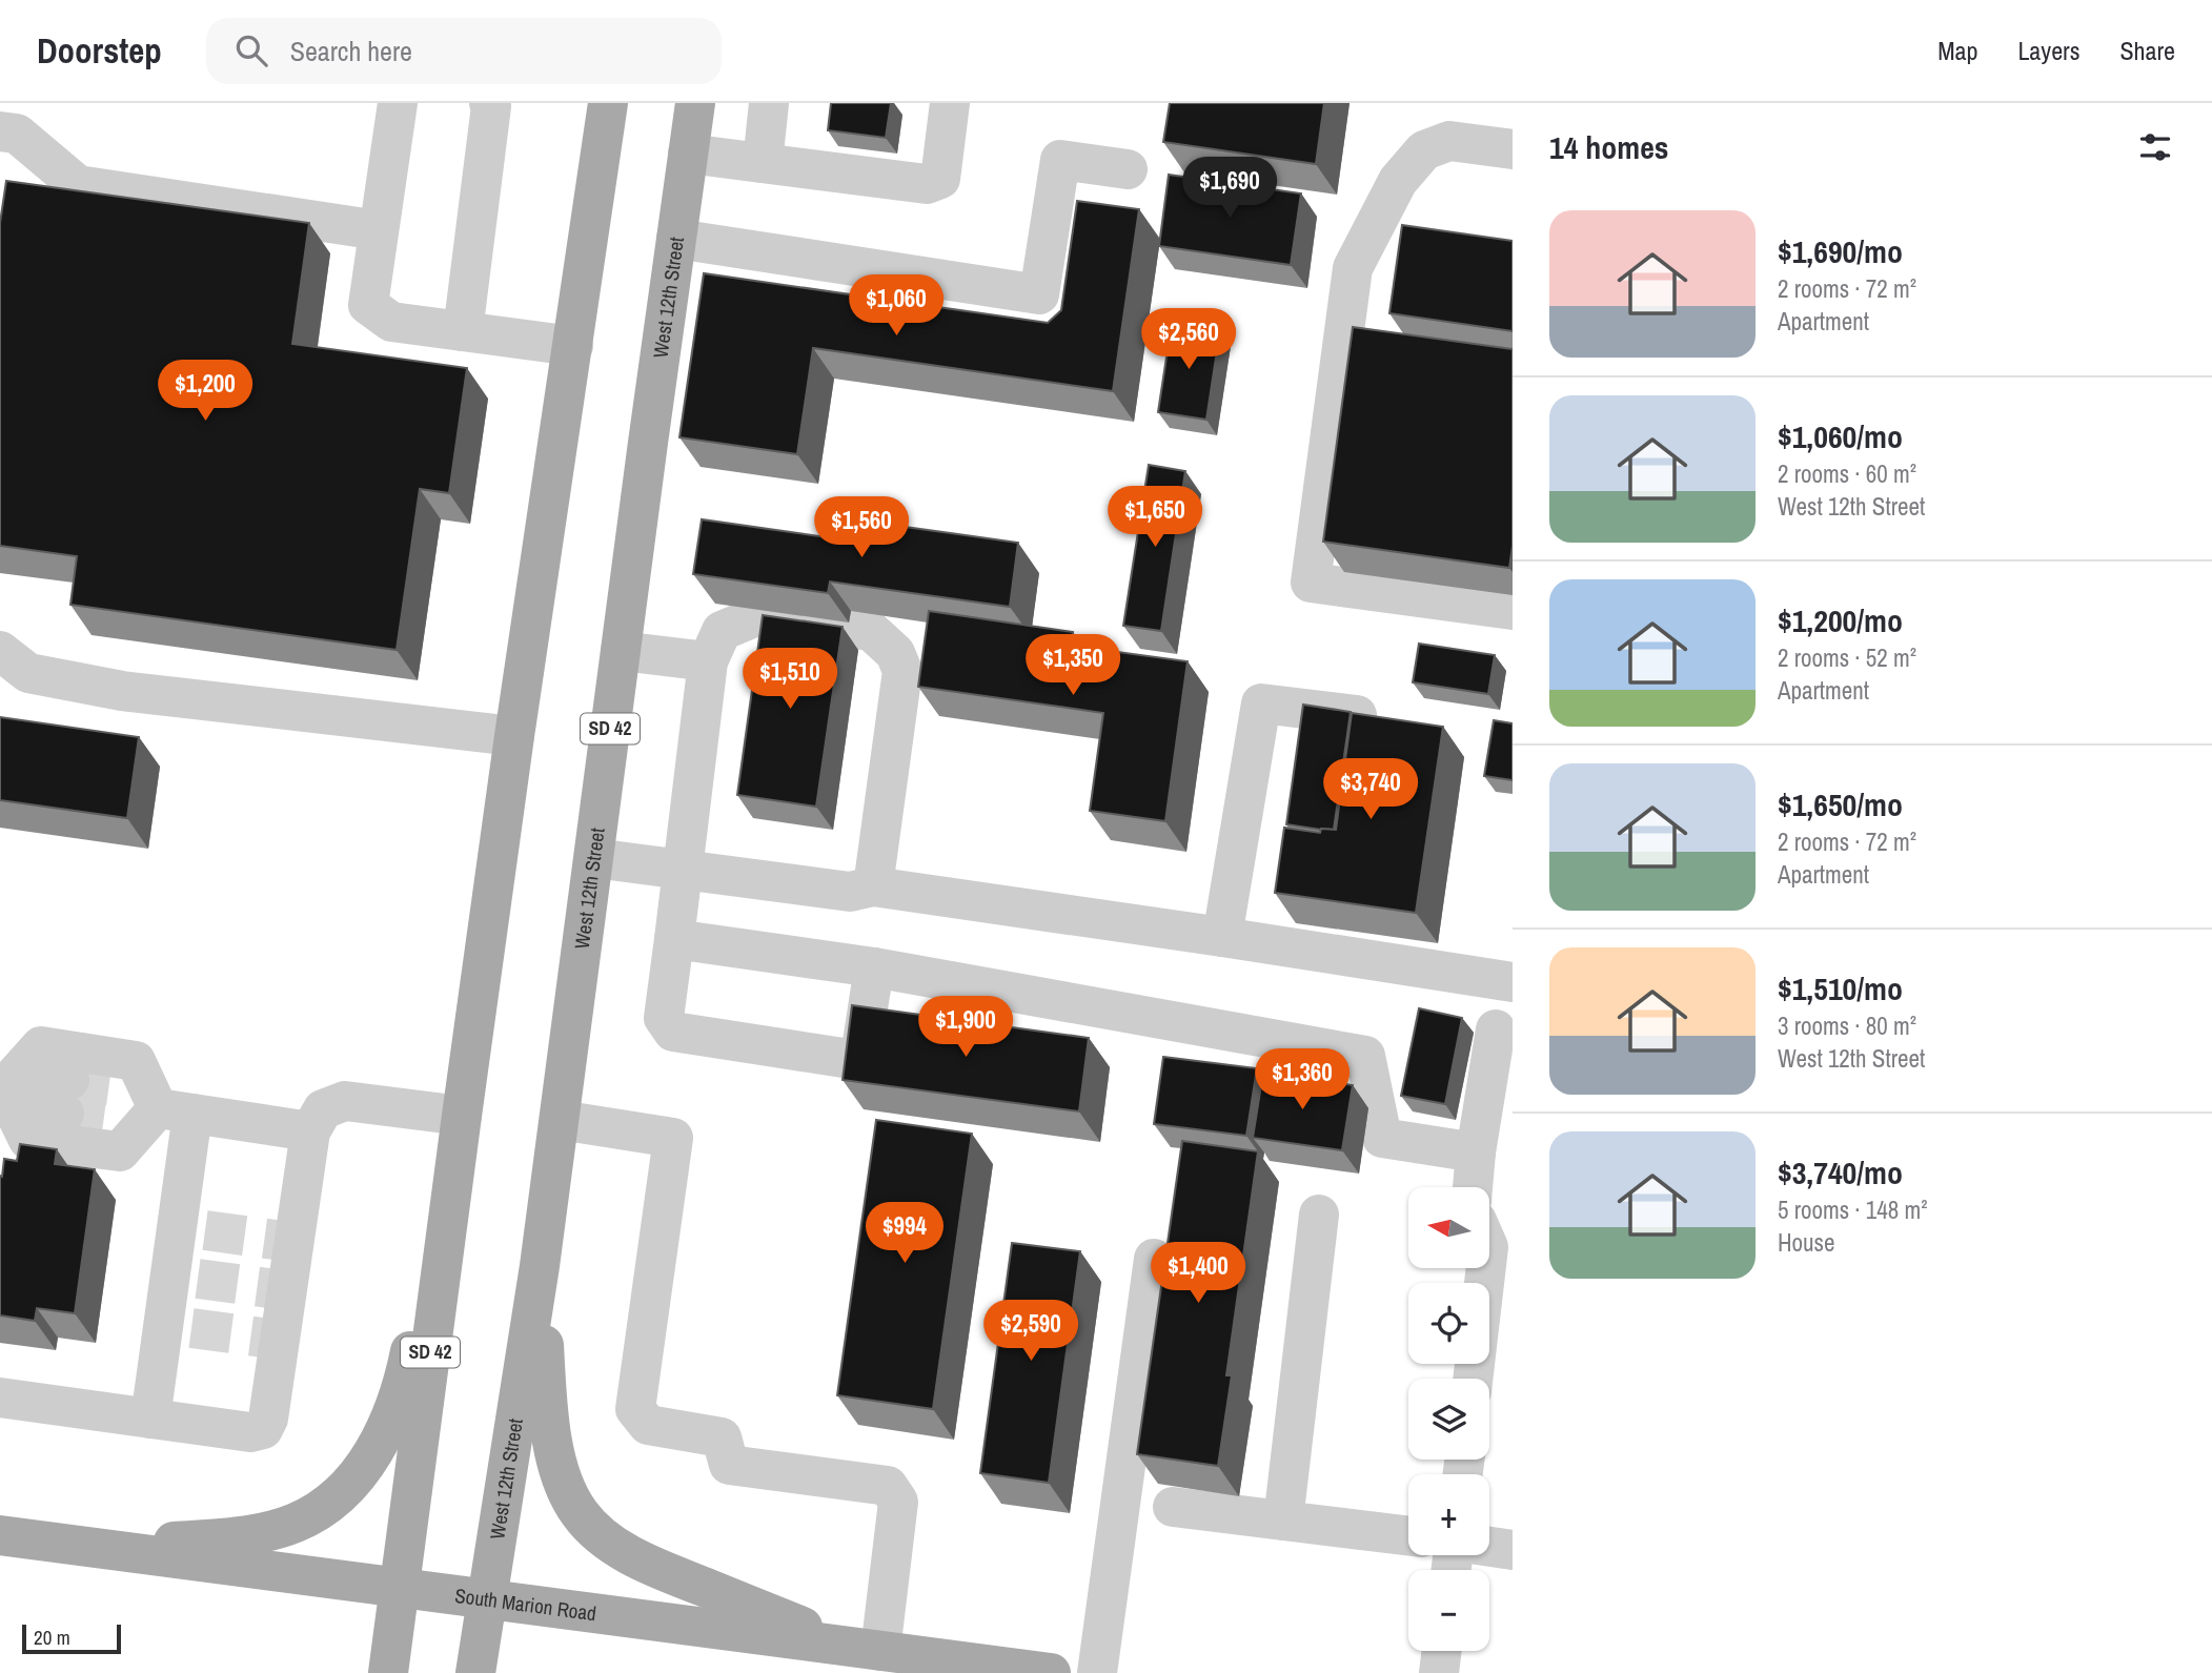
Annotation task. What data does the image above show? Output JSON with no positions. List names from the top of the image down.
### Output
{
  "streets": {
    "main road": ["West 12th Street", "SD 42", "South Marion Road"]
  },
  "crossings": [
    ["West 12th Street", "South Marion Road"],
    ["SD 42", "South Marion Road"]
  ],
  "scale_bar": "20 m",
  "north": "left",
  "page": {
    "header": "Doorstep",
    "search": "Search here",
    "nav": ["Map", "Layers", "Share"],
    "heading": "14 homes",
    "price": [
      "$1,690",
      "$1,060",
      "$2,560",
      "$1,200",
      "$1,650",
      "$1,560",
      "$1,350",
      "$1,510",
      "$3,740",
      "$1,900",
      "$1,360",
      "$994",
      "$1,400",
      "$2,590"
    ],
    "list": [
      {
        "name": "$1,690/mo",
        "note": "2 rooms · 72 m² · Apartment"
      },
      {
        "name": "$1,060/mo",
        "note": "2 rooms · 60 m² · West 12th Street"
      },
      {
        "name": "$1,200/mo",
        "note": "2 rooms · 52 m² · Apartment"
      },
      {
        "name": "$1,650/mo",
        "note": "2 rooms · 72 m² · Apartment"
      },
      {
        "name": "$1,510/mo",
        "note": "3 rooms · 80 m² · West 12th Street"
      },
      {
        "name": "$3,740/mo",
        "note": "5 rooms · 148 m² · House"
      }
    ],
    "map_buttons": ["+", "−"],
    "scale": "20 m"
  }
}
